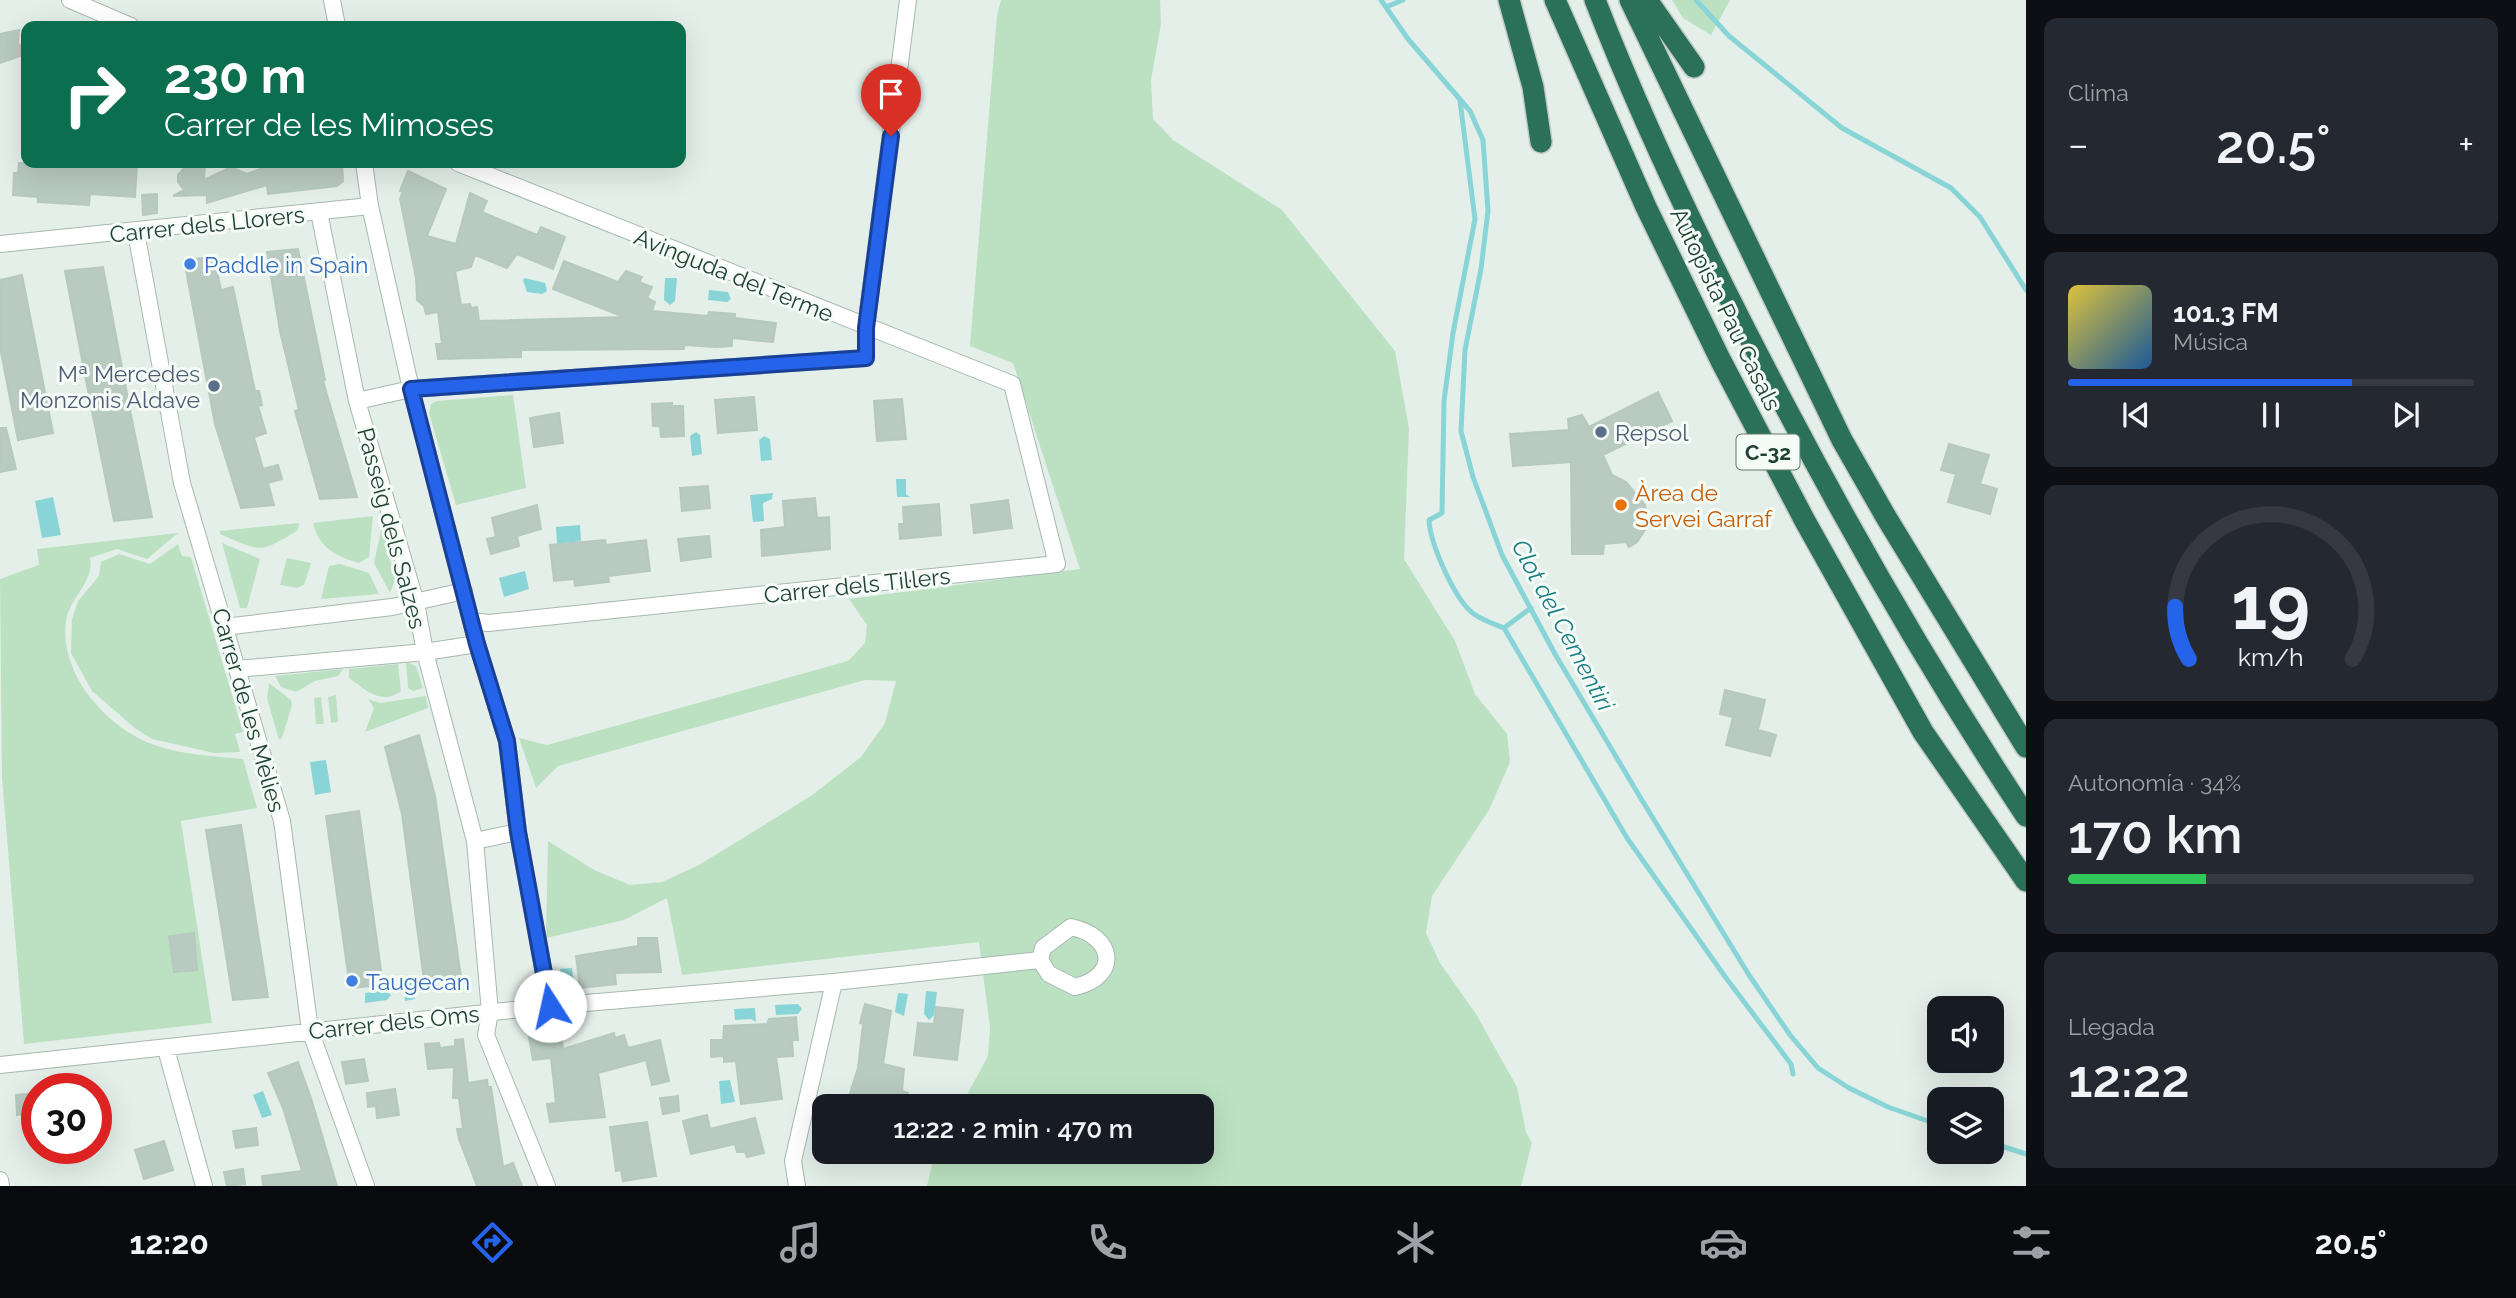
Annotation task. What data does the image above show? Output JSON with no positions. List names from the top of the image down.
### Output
{
  "streets": {
    "highway": ["Autopista Pau Casals", "C-32"],
    "street": [
      "Carrer dels Llorers",
      "Avinguda del Terme",
      "Passeig dels Salzes",
      "Carrer dels Til·lers",
      "Carrer de les Mèlies",
      "Carrer dels Oms"
    ]
  },
  "crossings": [
    ["Carrer dels Llorers", "Passeig dels Salzes"],
    ["Carrer dels Llorers", "Carrer de les Mèlies"],
    ["Avinguda del Terme", "Carrer dels Til·lers"],
    ["Passeig dels Salzes", "Carrer dels Oms"],
    ["Carrer de les Mèlies", "Carrer dels Oms"]
  ],
  "water": ["Clot del Cementiri"],
  "places": [
    "Paddle in Spain",
    "Mª Mercedes Monzonis Aldave",
    "Repsol",
    "Àrea de Servei Garraf",
    "Taugecan"
  ],
  "page": {
    "tile": [
      "Clima",
      ["Autonomía · 34%", "170 km"],
      ["Llegada", "12:22"]
    ],
    "turn": ["230 m", "Carrer de les Mimoses"],
    "heat": ["−", "20.5°", "+"],
    "song": ["101.3 FM", "Música"],
    "limit": "30",
    "trip": "12:22 · 2 min · 470 m",
    "tabs": ["12:20", "20.5°"],
    "gauge": ["19", "km/h"]
  }
}
